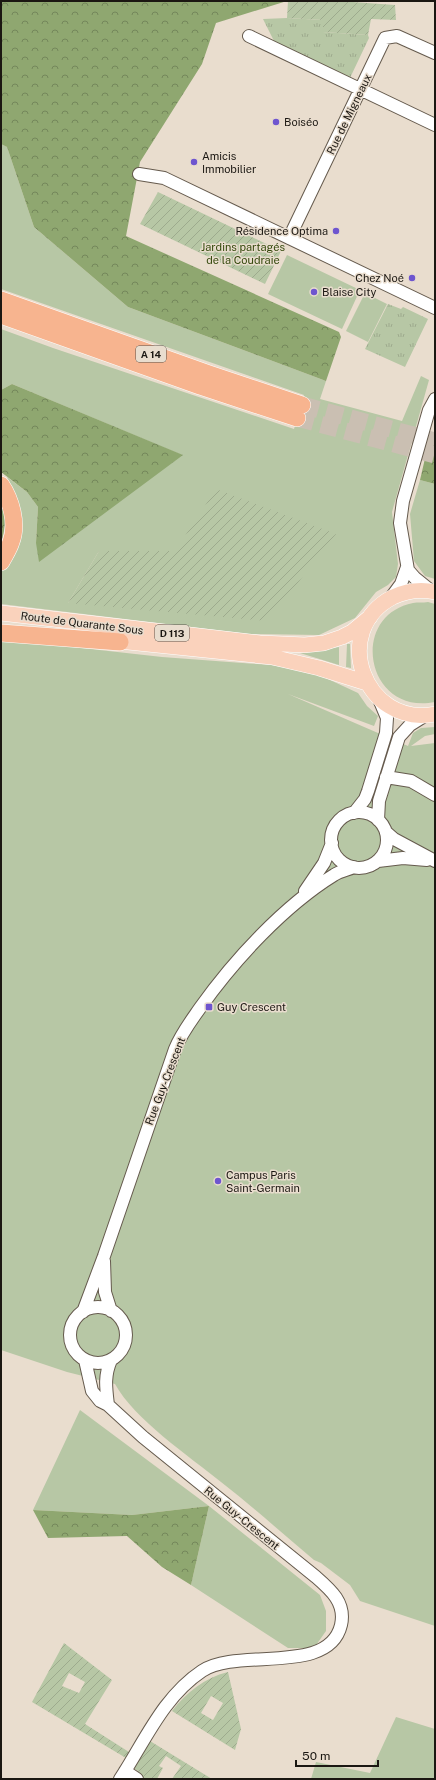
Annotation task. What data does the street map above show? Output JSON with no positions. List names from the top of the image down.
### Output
{
  "streets": {
    "highway": ["A 14"],
    "main road": ["Route de Quarante Sous", "D 113"],
    "street": ["Rue de Migneaux", "Rue Guy-Crescent"]
  },
  "parks": ["Jardins partagés de la Coudraie"],
  "places": {
    "other": [
      "Boiséo",
      "Amicis Immobilier",
      "Résidence Optima",
      "Chez Noé",
      "Blaise City",
      "Campus Paris Saint-Germain"
    ],
    "transit": ["Guy Crescent"]
  },
  "scale_bar": "50 m"
}
